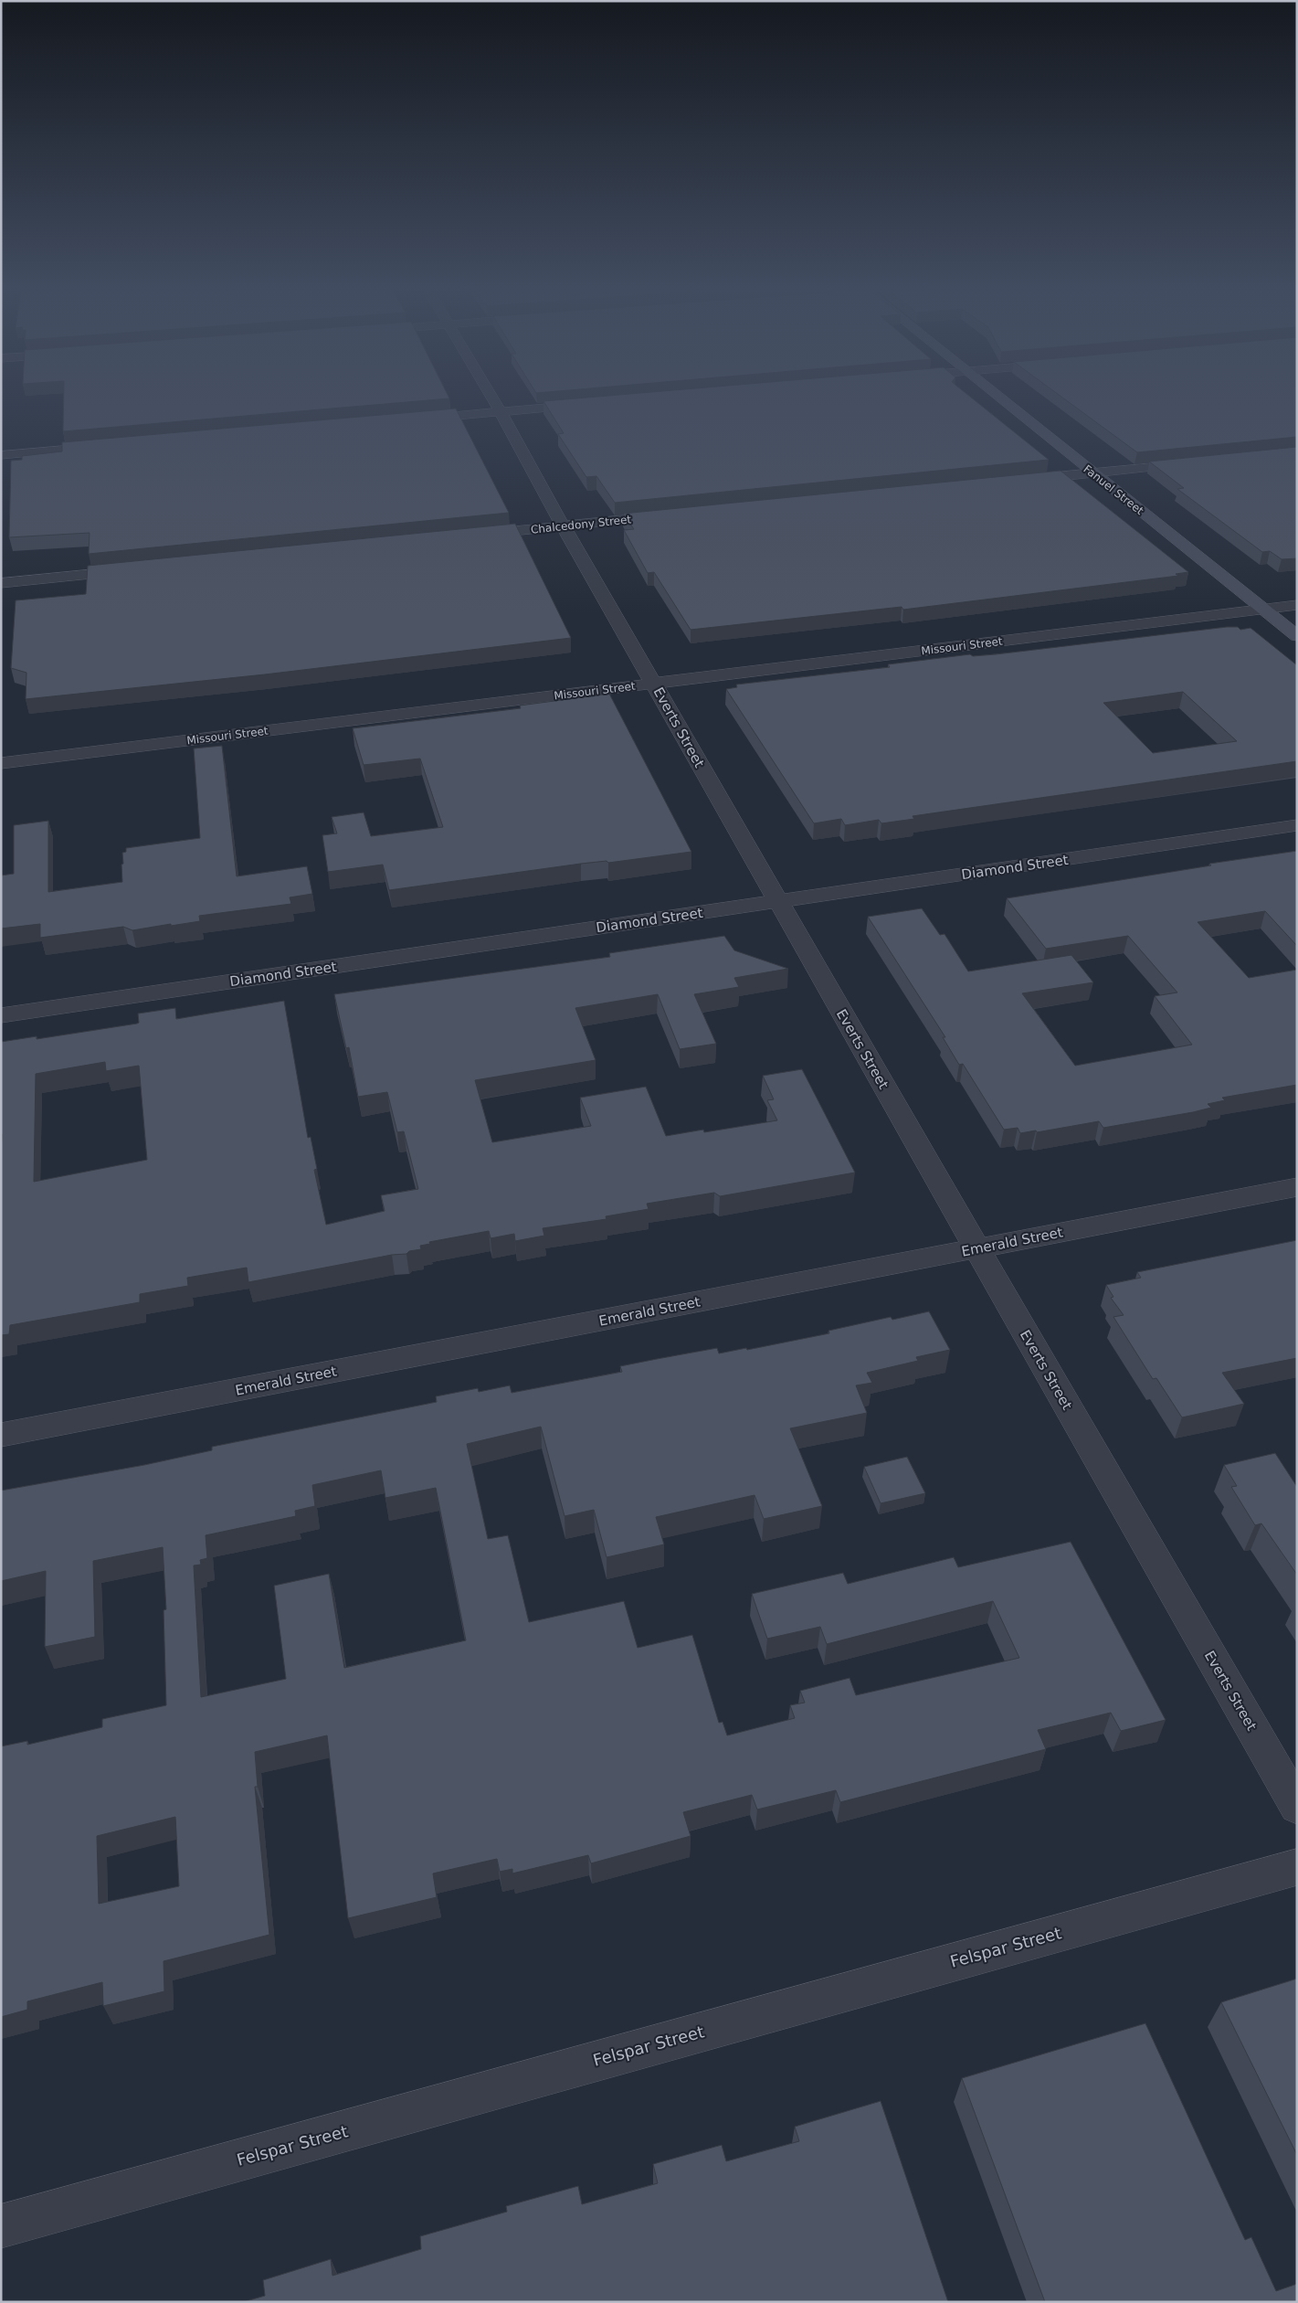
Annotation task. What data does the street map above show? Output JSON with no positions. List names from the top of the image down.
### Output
{
  "streets": {
    "street": [
      "Fanuel Street",
      "Chalcedony Street",
      "Missouri Street",
      "Everts Street",
      "Diamond Street",
      "Emerald Street",
      "Felspar Street"
    ]
  },
  "crossings": [
    ["Fanuel Street", "Missouri Street"],
    ["Chalcedony Street", "Everts Street"],
    ["Missouri Street", "Everts Street"],
    ["Everts Street", "Diamond Street"],
    ["Everts Street", "Emerald Street"]
  ]
}
